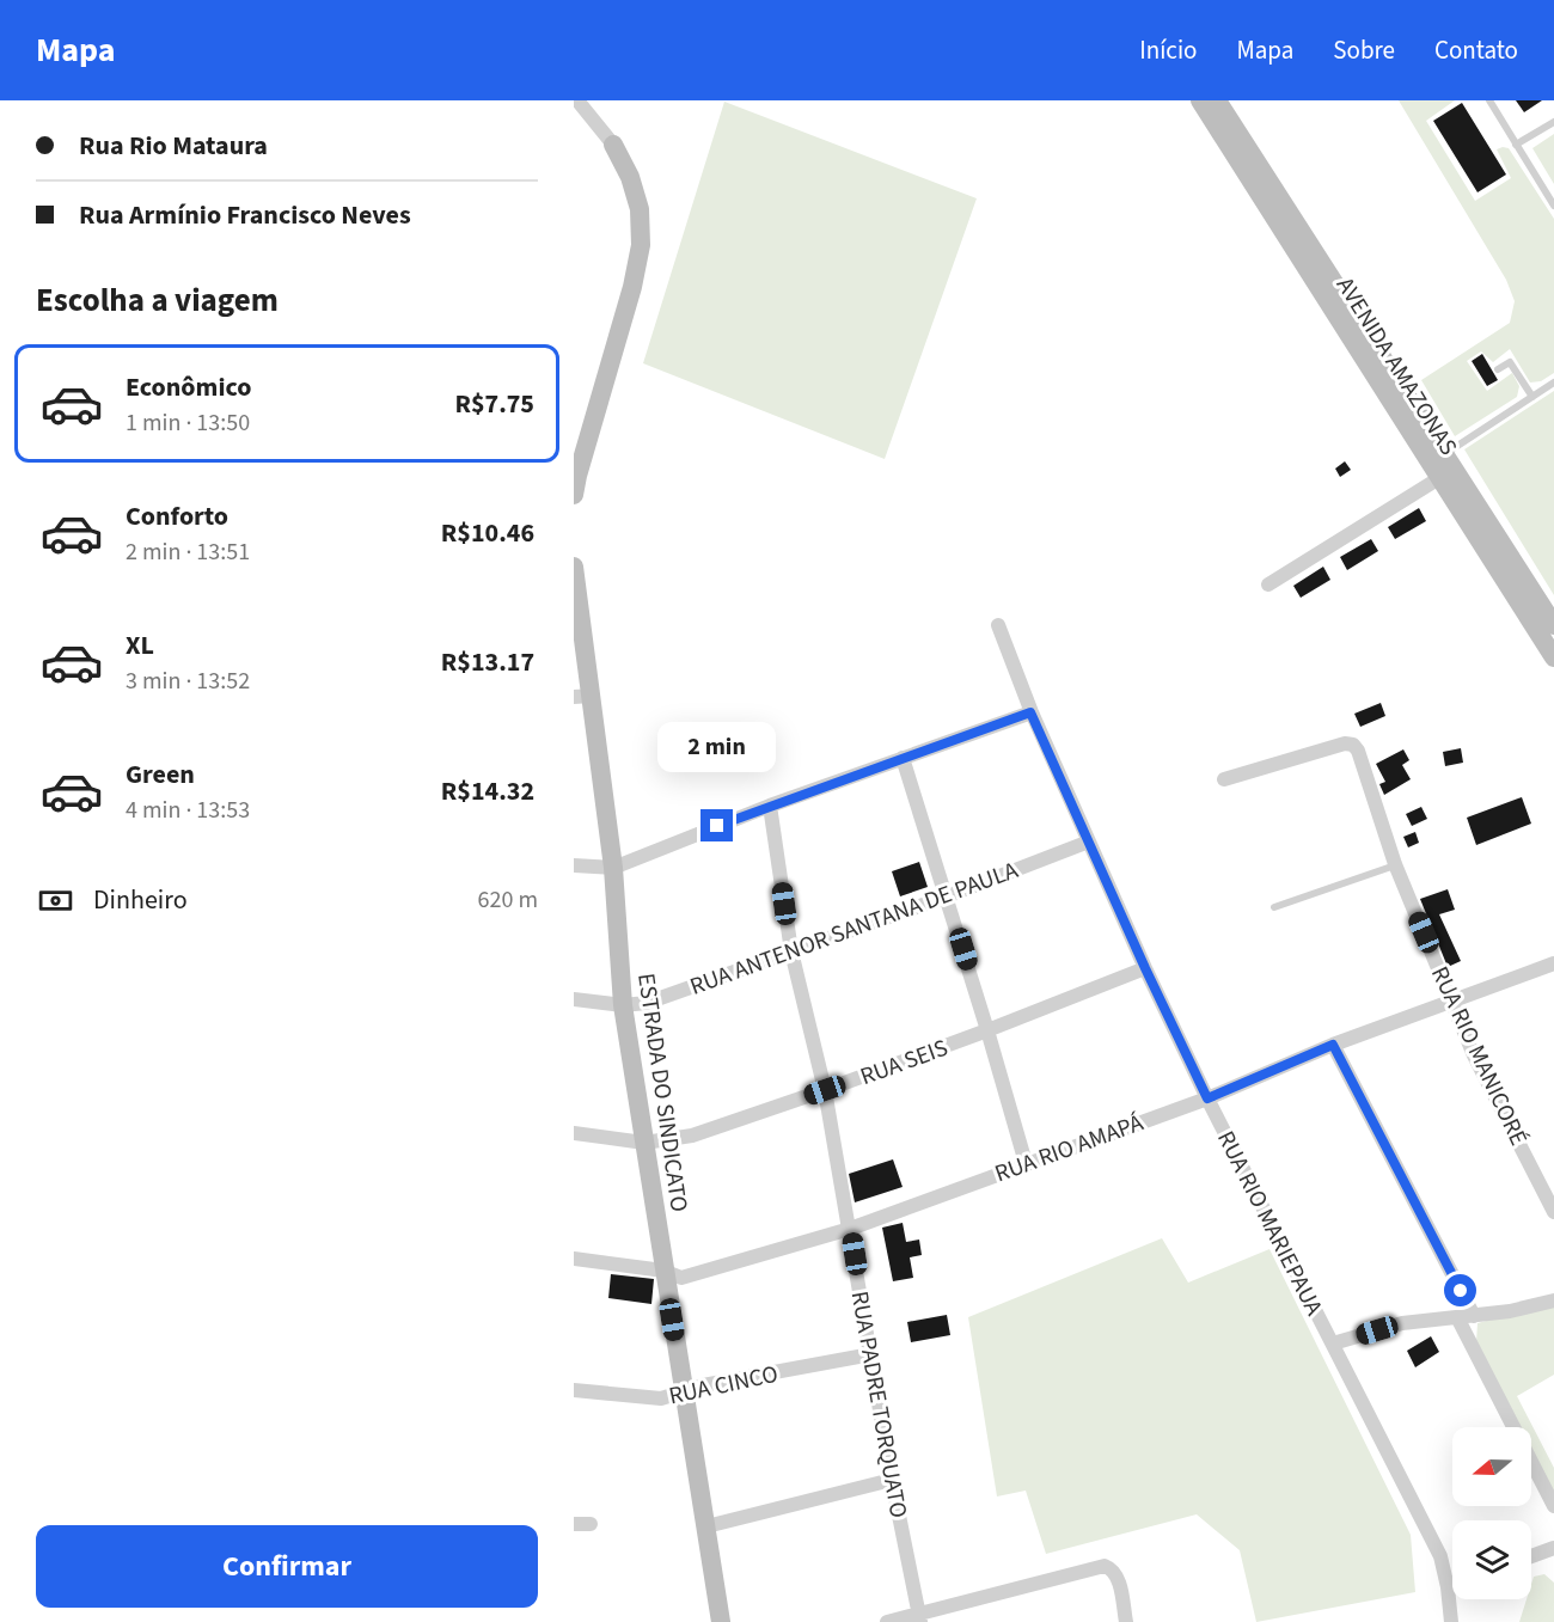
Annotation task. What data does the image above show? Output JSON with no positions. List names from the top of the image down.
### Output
{
  "streets": {
    "street": [
      "AVENIDA AMAZONAS",
      "RUA ANTENOR SANTANA DE PAULA",
      "RUA RIO MANICORÉ",
      "RUA SEIS",
      "ESTRADA DO SINDICATO",
      "RUA RIO AMAPÁ",
      "RUA RIO MARIEPAUA",
      "RUA CINCO",
      "RUA PADRE TORQUATO"
    ]
  },
  "crossings": [
    ["RUA ANTENOR SANTANA DE PAULA", "ESTRADA DO SINDICATO"],
    ["RUA ANTENOR SANTANA DE PAULA", "RUA RIO MARIEPAUA"],
    ["RUA ANTENOR SANTANA DE PAULA", "RUA PADRE TORQUATO"],
    ["RUA RIO MANICORÉ", "RUA RIO AMAPÁ"],
    ["RUA SEIS", "ESTRADA DO SINDICATO"],
    ["RUA SEIS", "RUA RIO MARIEPAUA"],
    ["RUA SEIS", "RUA PADRE TORQUATO"],
    ["ESTRADA DO SINDICATO", "RUA RIO AMAPÁ"],
    ["ESTRADA DO SINDICATO", "RUA CINCO"],
    ["RUA RIO AMAPÁ", "RUA RIO MARIEPAUA"],
    ["RUA RIO AMAPÁ", "RUA PADRE TORQUATO"],
    ["RUA CINCO", "RUA PADRE TORQUATO"]
  ],
  "north": "left",
  "page": {
    "header": "Mapa",
    "nav": [
      "Início",
      "Mapa",
      "Sobre",
      "Contato"
    ],
    "banner": ["Rua Rio Mataura", "Rua Armínio Francisco Neves"],
    "heading": "Escolha a viagem",
    "list": [
      {
        "name": "Econômico",
        "note": "1 min · 13:50",
        "value": "R$7.75"
      },
      {
        "name": "Conforto",
        "note": "2 min · 13:51",
        "value": "R$10.46"
      },
      {
        "name": "XL",
        "note": "3 min · 13:52",
        "value": "R$13.17"
      },
      {
        "name": "Green",
        "note": "4 min · 13:53",
        "value": "R$14.32"
      }
    ],
    "bubble": "2 min",
    "pay": ["Dinheiro", "620 m"],
    "buttons": "Confirmar"
  }
}
